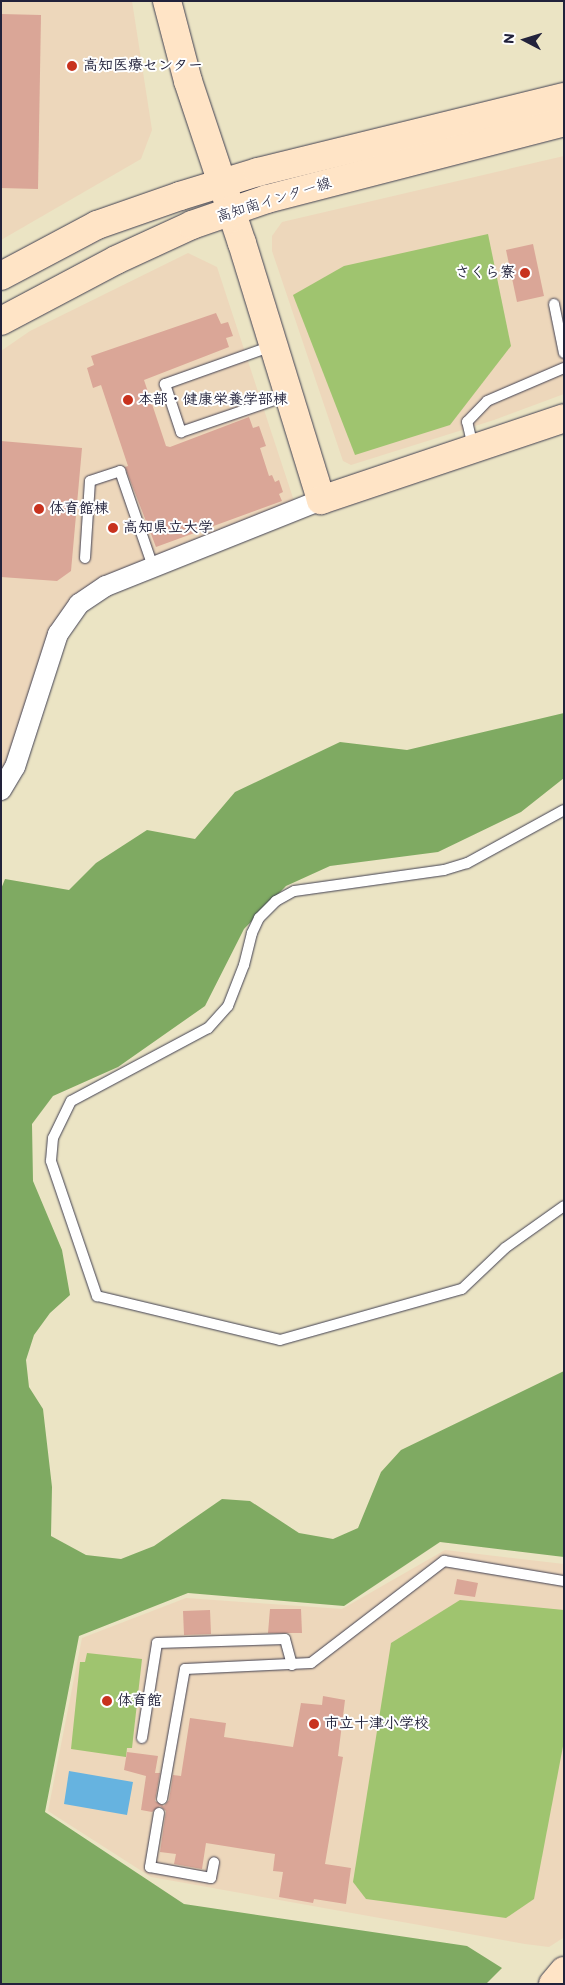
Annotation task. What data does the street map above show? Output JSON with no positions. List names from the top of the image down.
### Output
{
  "streets": {
    "main road": ["高知南インター線"]
  },
  "places": [
    "高知医療センター",
    "さくら寮",
    "本部・健康栄養学部棟",
    "体育館棟",
    "高知県立大学",
    "体育館",
    "市立十津小学校"
  ],
  "north": "left"
}
